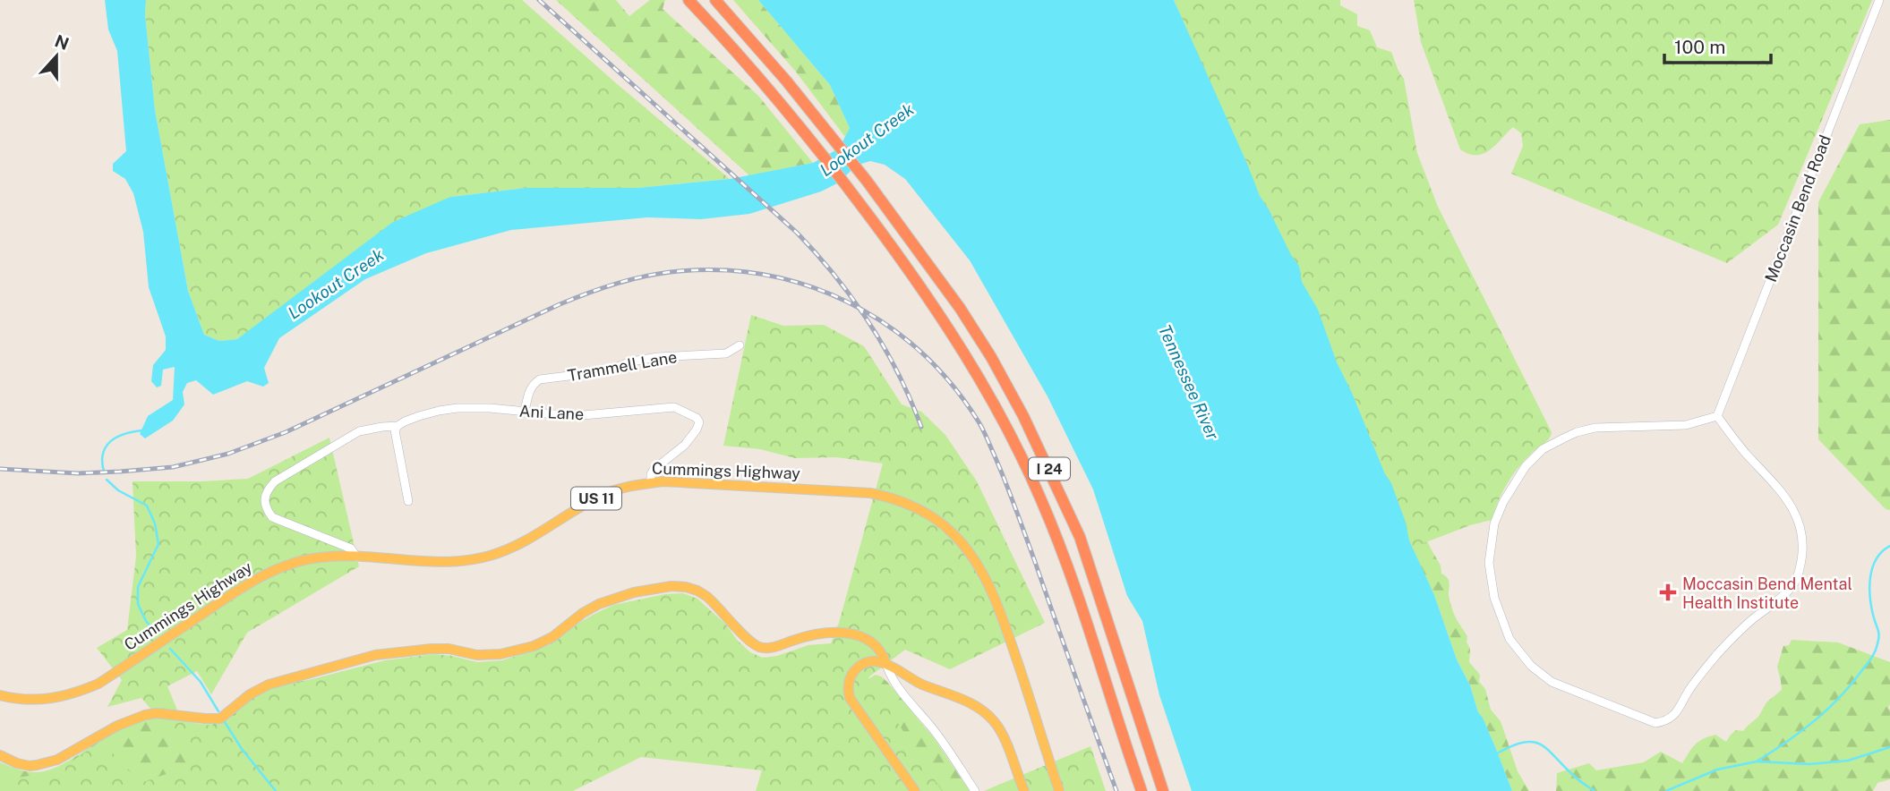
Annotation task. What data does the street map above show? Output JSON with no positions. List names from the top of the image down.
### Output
{
  "streets": {
    "highway": ["I 24"],
    "main road": ["Cummings Highway", "US 11"],
    "street": ["Moccasin Bend Road", "Trammell Lane", "Ani Lane"]
  },
  "crossings": [
    ["Trammell Lane", "Ani Lane"],
    ["Ani Lane", "Cummings Highway"]
  ],
  "water": ["Lookout Creek", "Tennessee River"],
  "places": {
    "health": ["Moccasin Bend Mental Health Institute"]
  },
  "scale_bar": "100 m",
  "north": "top"
}
